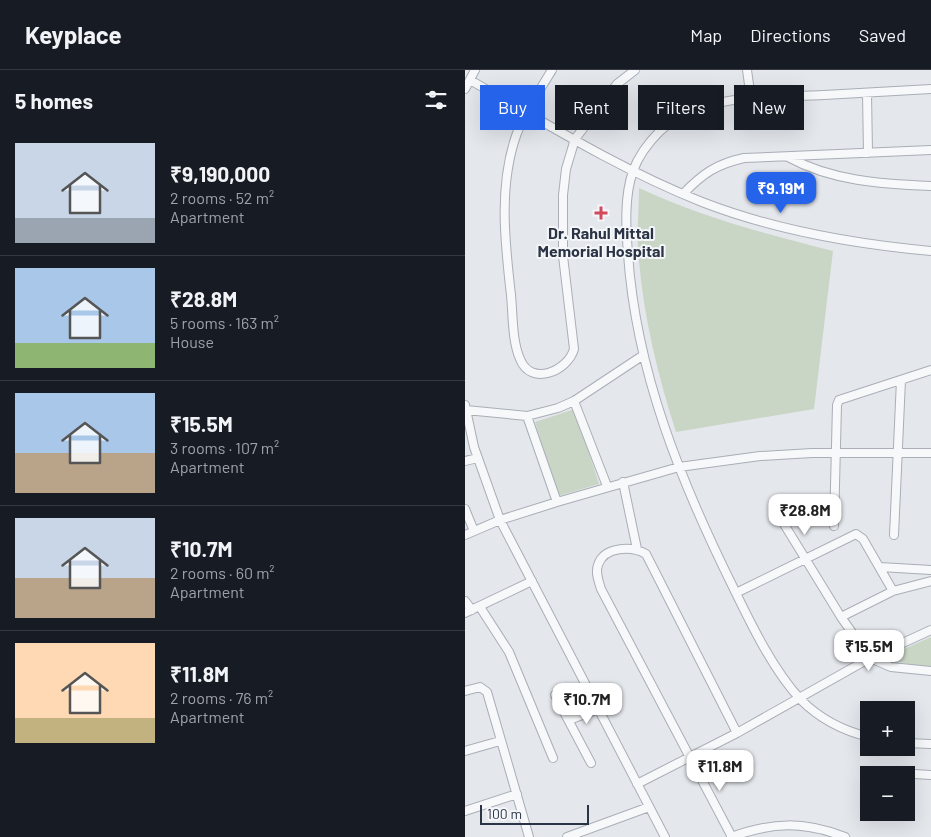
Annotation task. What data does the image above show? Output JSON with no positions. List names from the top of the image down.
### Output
{
  "places": {
    "health": ["Dr. Rahul Mittal Memorial Hospital"]
  },
  "scale_bar": "100 m",
  "page": {
    "header": "Keyplace",
    "nav": ["Map", "Directions", "Saved"],
    "heading": "5 homes",
    "chip": [
      "Buy",
      "Rent",
      "Filters",
      "New"
    ],
    "list": [
      {
        "name": "₹9,190,000",
        "note": "2 rooms · 52 m² · Apartment"
      },
      {
        "name": "₹28.8M",
        "note": "5 rooms · 163 m² · House"
      },
      {
        "name": "₹15.5M",
        "note": "3 rooms · 107 m² · Apartment"
      },
      {
        "name": "₹10.7M",
        "note": "2 rooms · 60 m² · Apartment"
      },
      {
        "name": "₹11.8M",
        "note": "2 rooms · 76 m² · Apartment"
      }
    ],
    "price": [
      "₹9.19M",
      "₹28.8M",
      "₹15.5M",
      "₹10.7M",
      "₹11.8M"
    ],
    "map_buttons": ["+", "−"],
    "scale": "100 m"
  }
}
